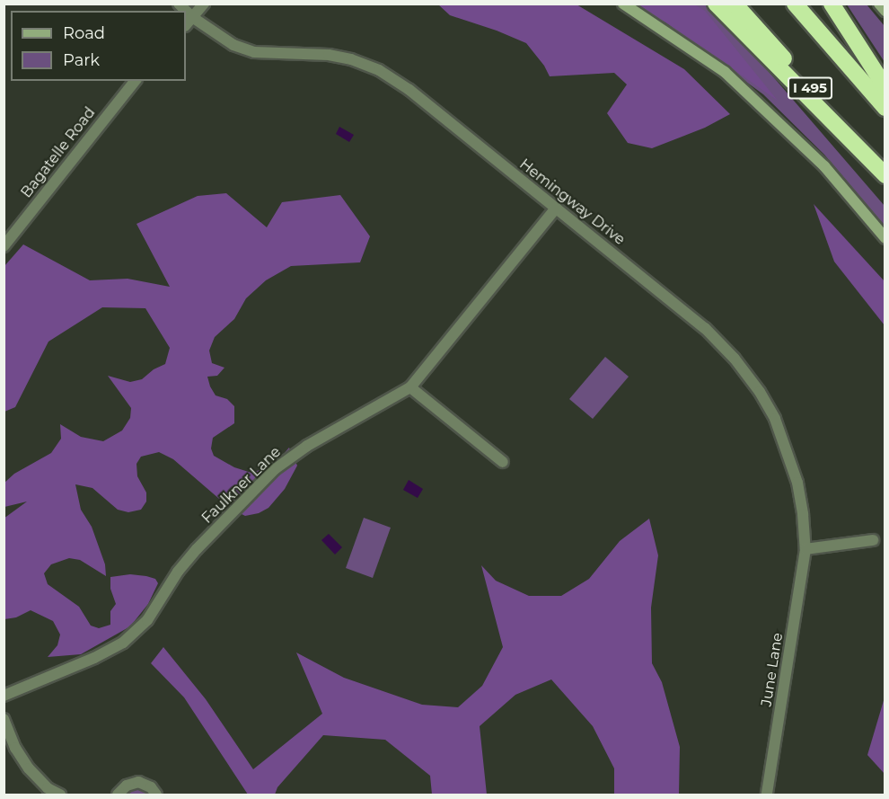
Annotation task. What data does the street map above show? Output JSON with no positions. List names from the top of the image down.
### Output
{
  "streets": {
    "highway": ["I 495"],
    "street": [
      "Bagatelle Road",
      "Hemingway Drive",
      "Faulkner Lane",
      "June Lane"
    ]
  },
  "crossings": [
    ["Hemingway Drive", "Faulkner Lane"],
    ["Hemingway Drive", "June Lane"]
  ],
  "legend": ["Road", "Park"]
}
